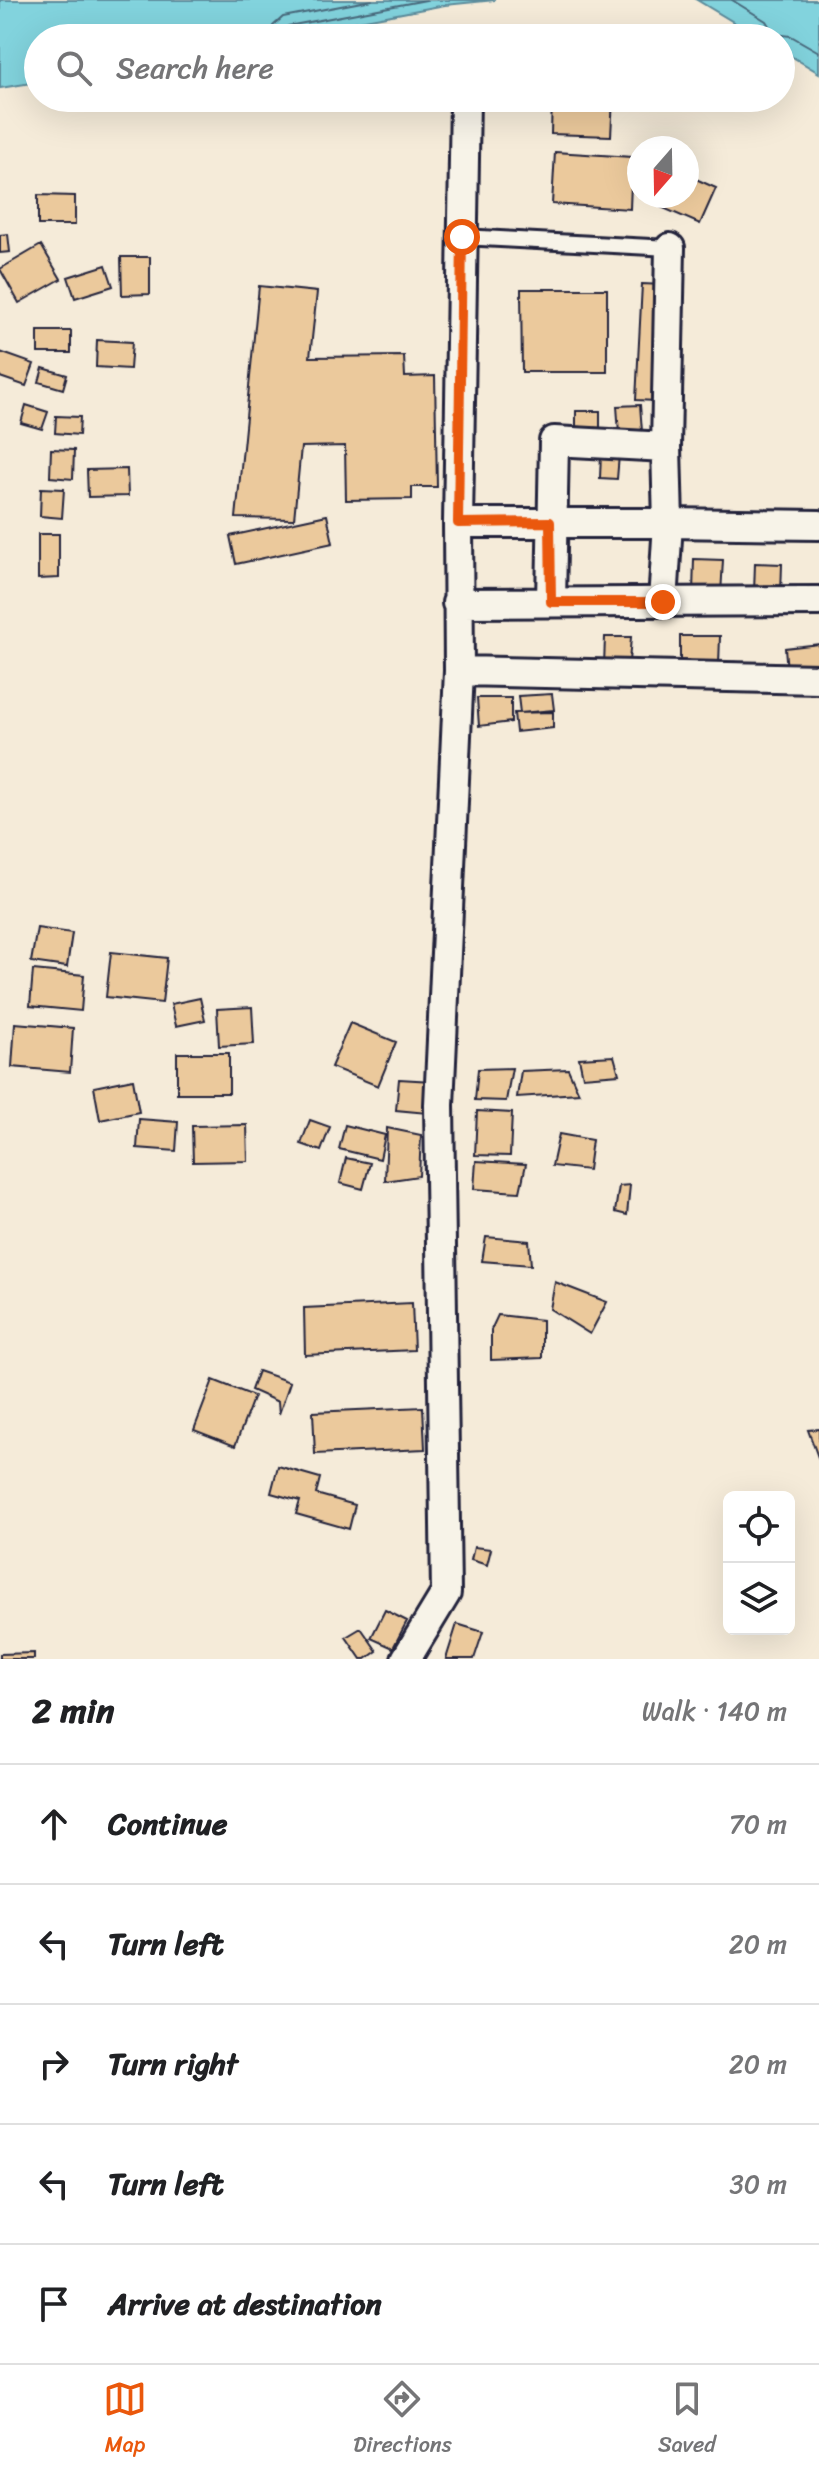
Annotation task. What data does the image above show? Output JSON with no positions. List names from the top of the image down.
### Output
{
  "north": "bottom",
  "page": {
    "search": "Search here",
    "heading": ["2 min", "Walk · 140 m"],
    "list": [
      ["Continue", "70 m"],
      ["Turn left", "20 m"],
      ["Turn right", "20 m"],
      ["Turn left", "30 m"],
      "Arrive at destination"
    ],
    "nav": ["Map", "Directions", "Saved"]
  }
}
